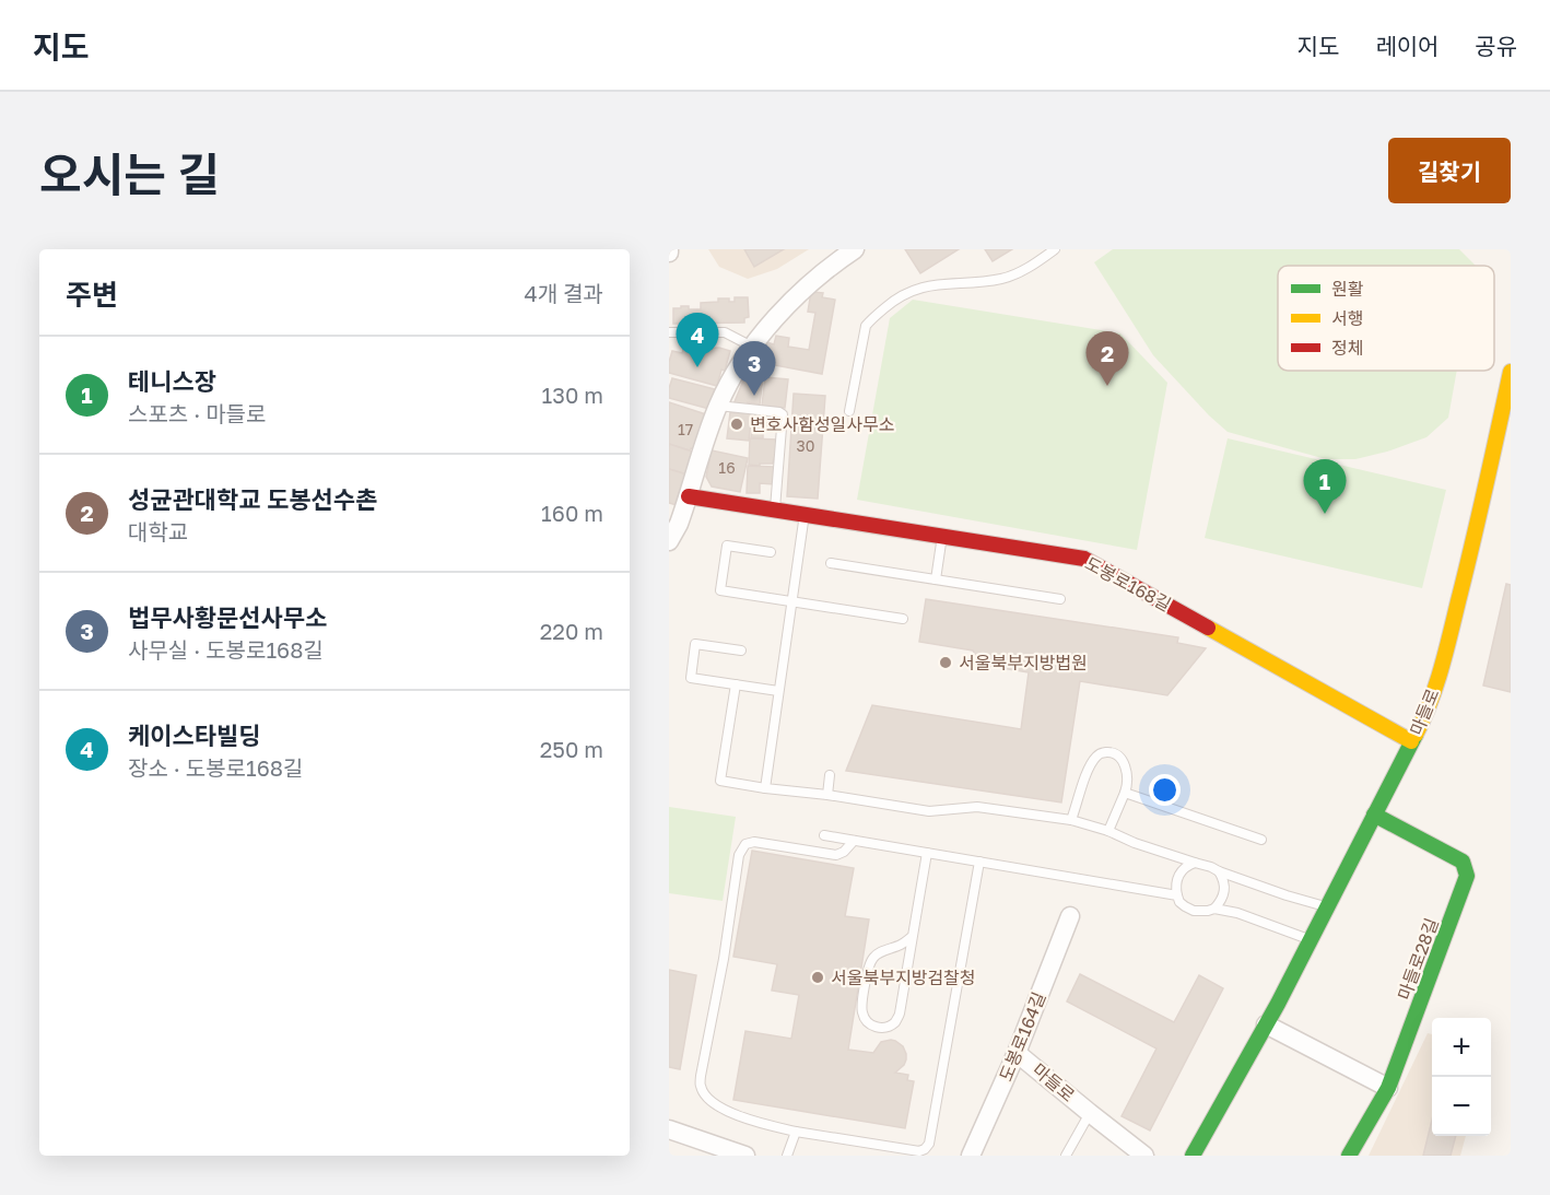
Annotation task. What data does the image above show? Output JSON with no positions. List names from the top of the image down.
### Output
{
  "streets": {
    "street": [
      "도봉로168길",
      "마들로",
      "마들로28길",
      "도봉로164길"
    ]
  },
  "crossings": [
    ["도봉로168길", "마들로"],
    ["마들로", "마들로28길"],
    ["마들로", "도봉로164길"]
  ],
  "places": ["변호사함성일사무소", "서울북부지방법원", "서울북부지방검찰청"],
  "house_numbers": ["17", "30", "16"],
  "legend": ["원활", "서행", "정체"],
  "page": {
    "header": "지도",
    "nav": ["지도", "레이어", "공유"],
    "title": "오시는 길",
    "buttons": "길찾기",
    "heading": ["주변", "4개 결과"],
    "pins": [
      "4",
      "2",
      "3",
      "1"
    ],
    "list": [
      {
        "mark": "1",
        "name": "테니스장",
        "note": "스포츠 · 마들로",
        "value": "130 m"
      },
      {
        "mark": "2",
        "name": "성균관대학교 도봉선수촌",
        "note": "대학교",
        "value": "160 m"
      },
      {
        "mark": "3",
        "name": "법무사황문선사무소",
        "note": "사무실 · 도봉로168길",
        "value": "220 m"
      },
      {
        "mark": "4",
        "name": "케이스타빌딩",
        "note": "장소 · 도봉로168길",
        "value": "250 m"
      }
    ],
    "map_buttons": ["+", "−"]
  }
}
